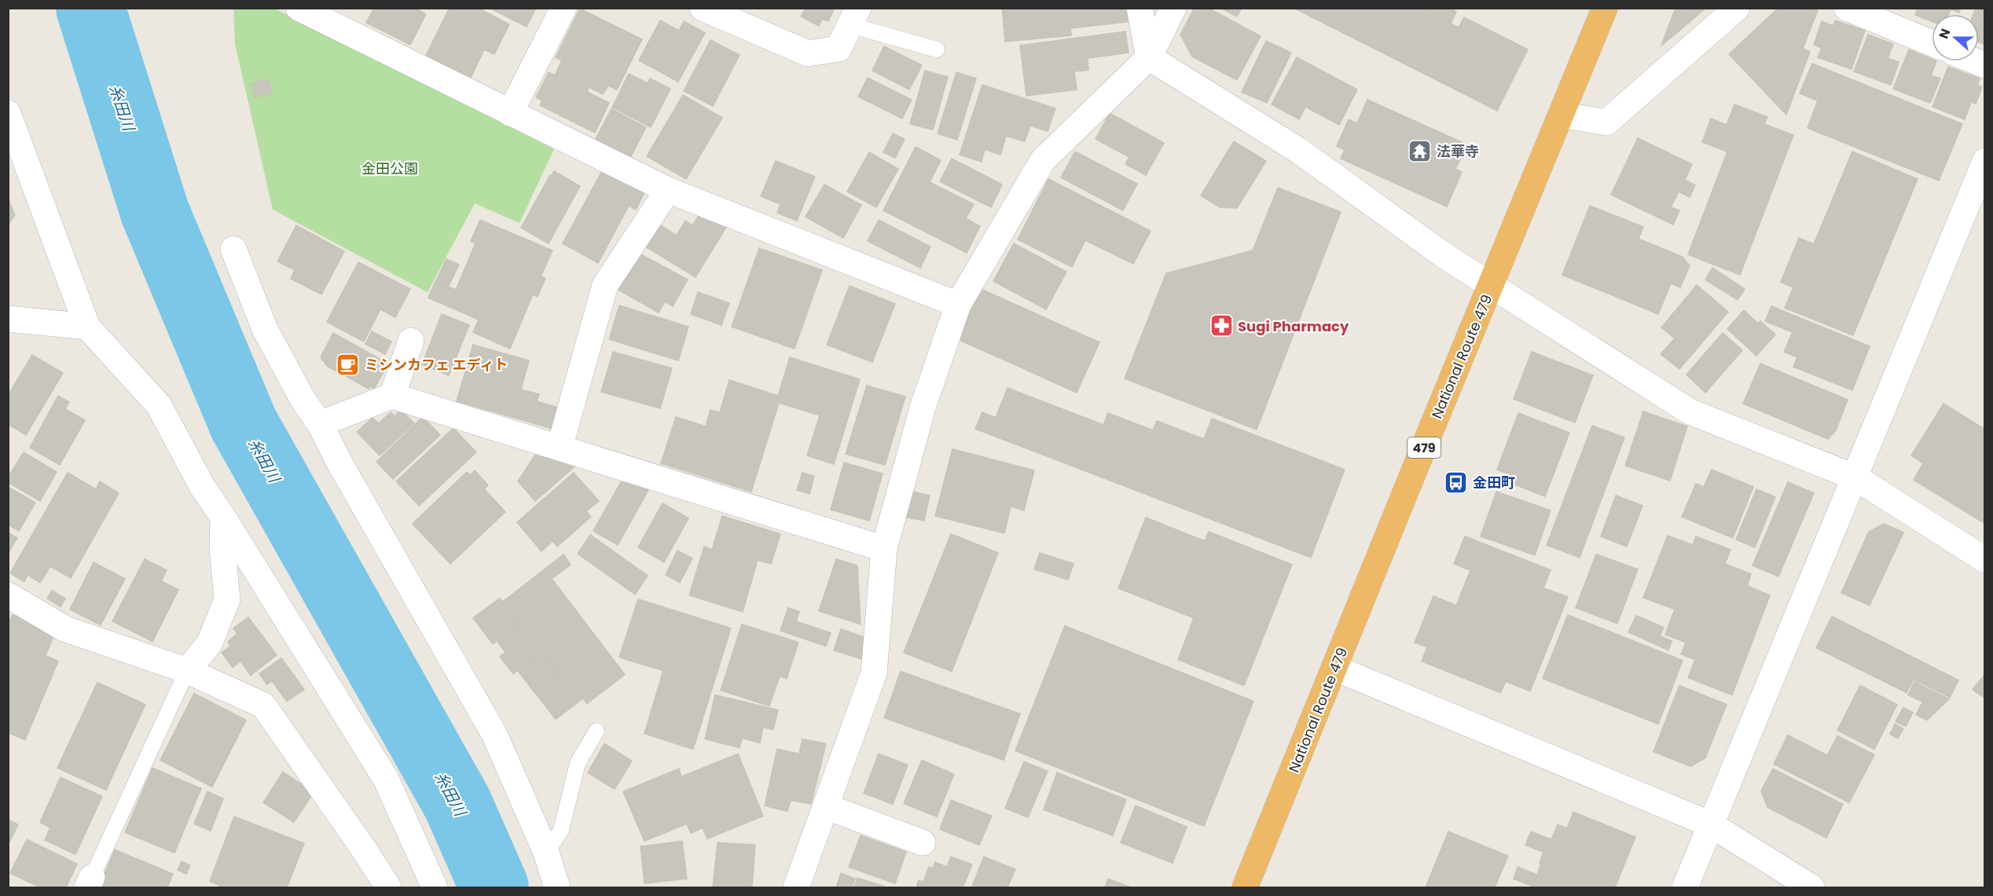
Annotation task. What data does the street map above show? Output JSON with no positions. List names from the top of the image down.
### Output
{
  "streets": {
    "highway": ["National Route 479", "479"]
  },
  "water": ["糸田川"],
  "parks": ["金田公園"],
  "places": {
    "temple": ["法華寺"],
    "pharmacy": ["Sugi Pharmacy"],
    "cafe": ["ミシンカフェ エディト"],
    "bus stop": ["金田町"]
  },
  "north": "left"
}
